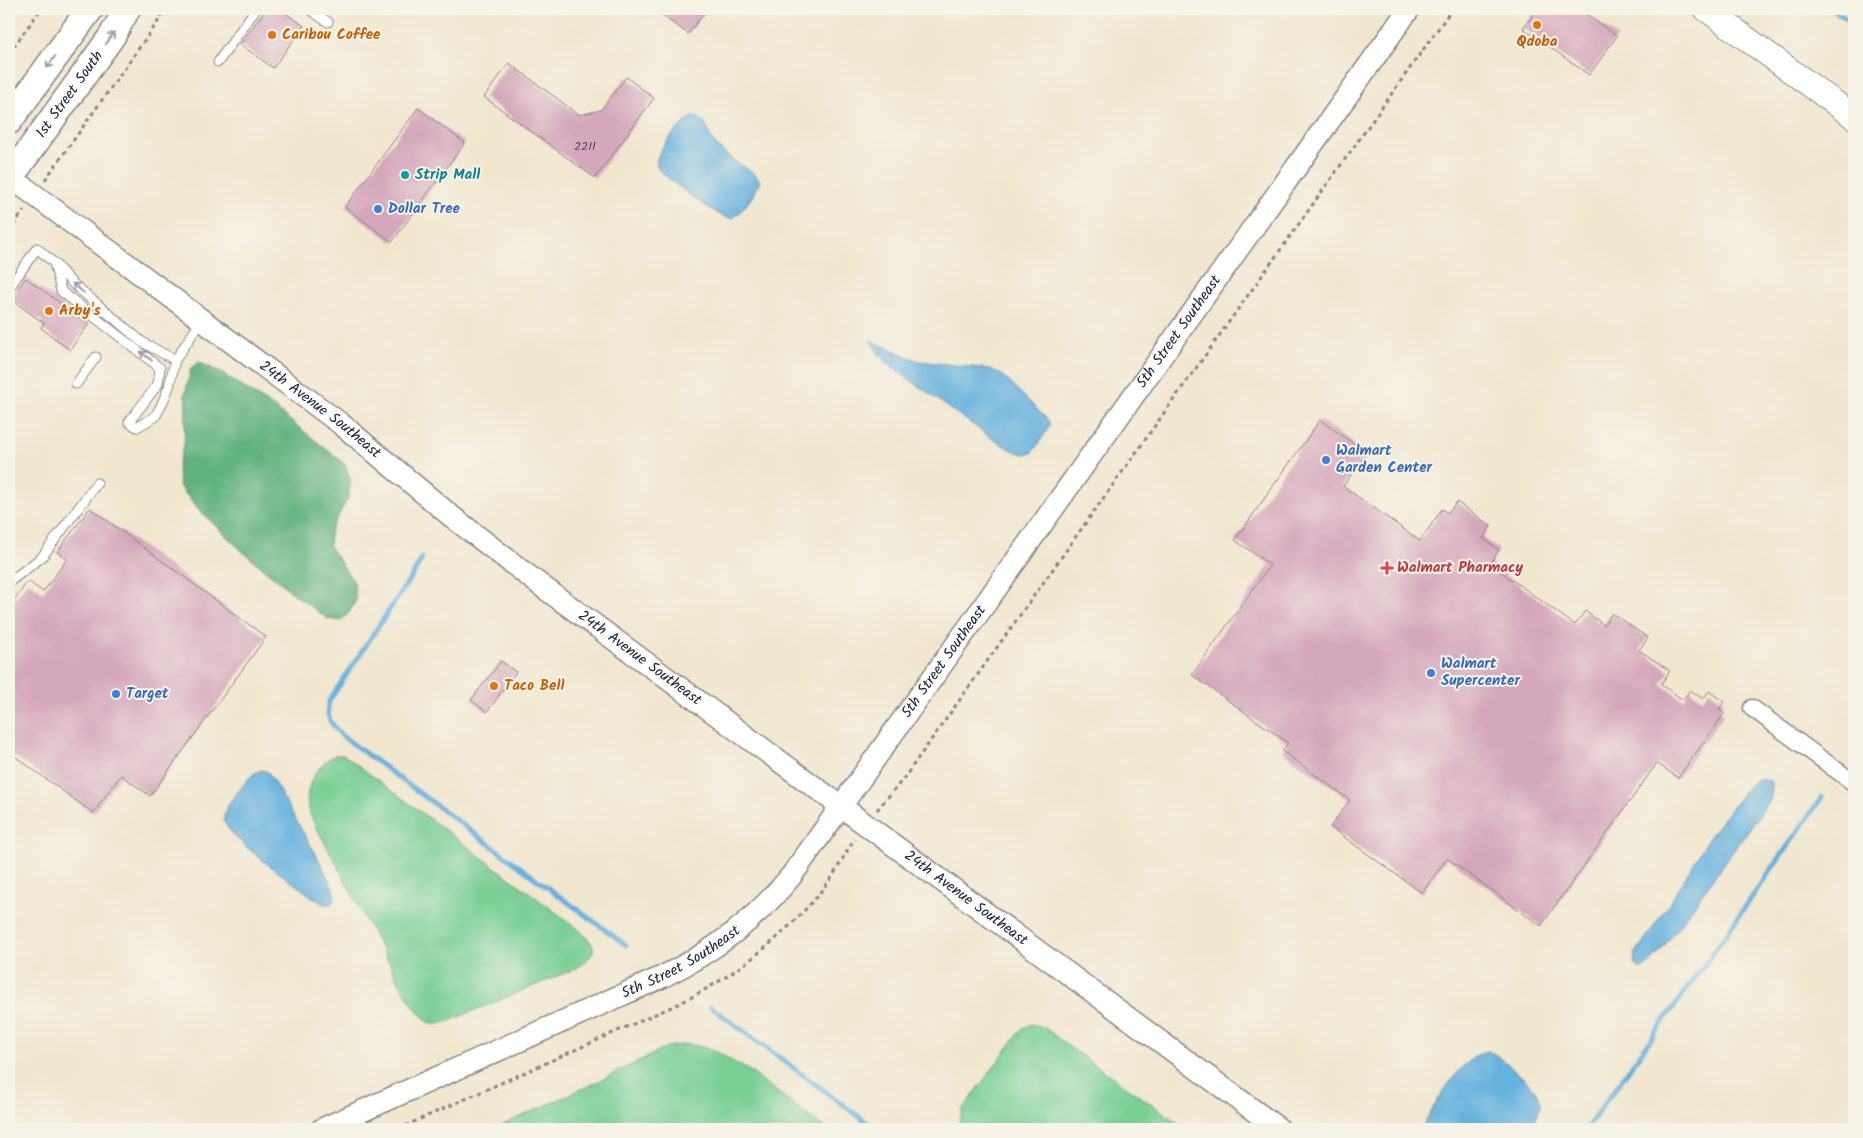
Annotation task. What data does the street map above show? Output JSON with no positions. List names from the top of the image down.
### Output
{
  "streets": {
    "main road": ["1st Street South"],
    "street": ["5th Street Southeast", "24th Avenue Southeast"]
  },
  "crossings": [
    ["1st Street South", "24th Avenue Southeast"],
    ["5th Street Southeast", "24th Avenue Southeast"]
  ],
  "places": {
    "other": [
      "Qdoba",
      "Caribou Coffee",
      "Strip Mall",
      "Dollar Tree",
      "Arby's",
      "Walmart Garden Center",
      "Walmart Supercenter",
      "Taco Bell",
      "Target"
    ],
    "health": ["Walmart Pharmacy"]
  },
  "house_numbers": ["2211"]
}
